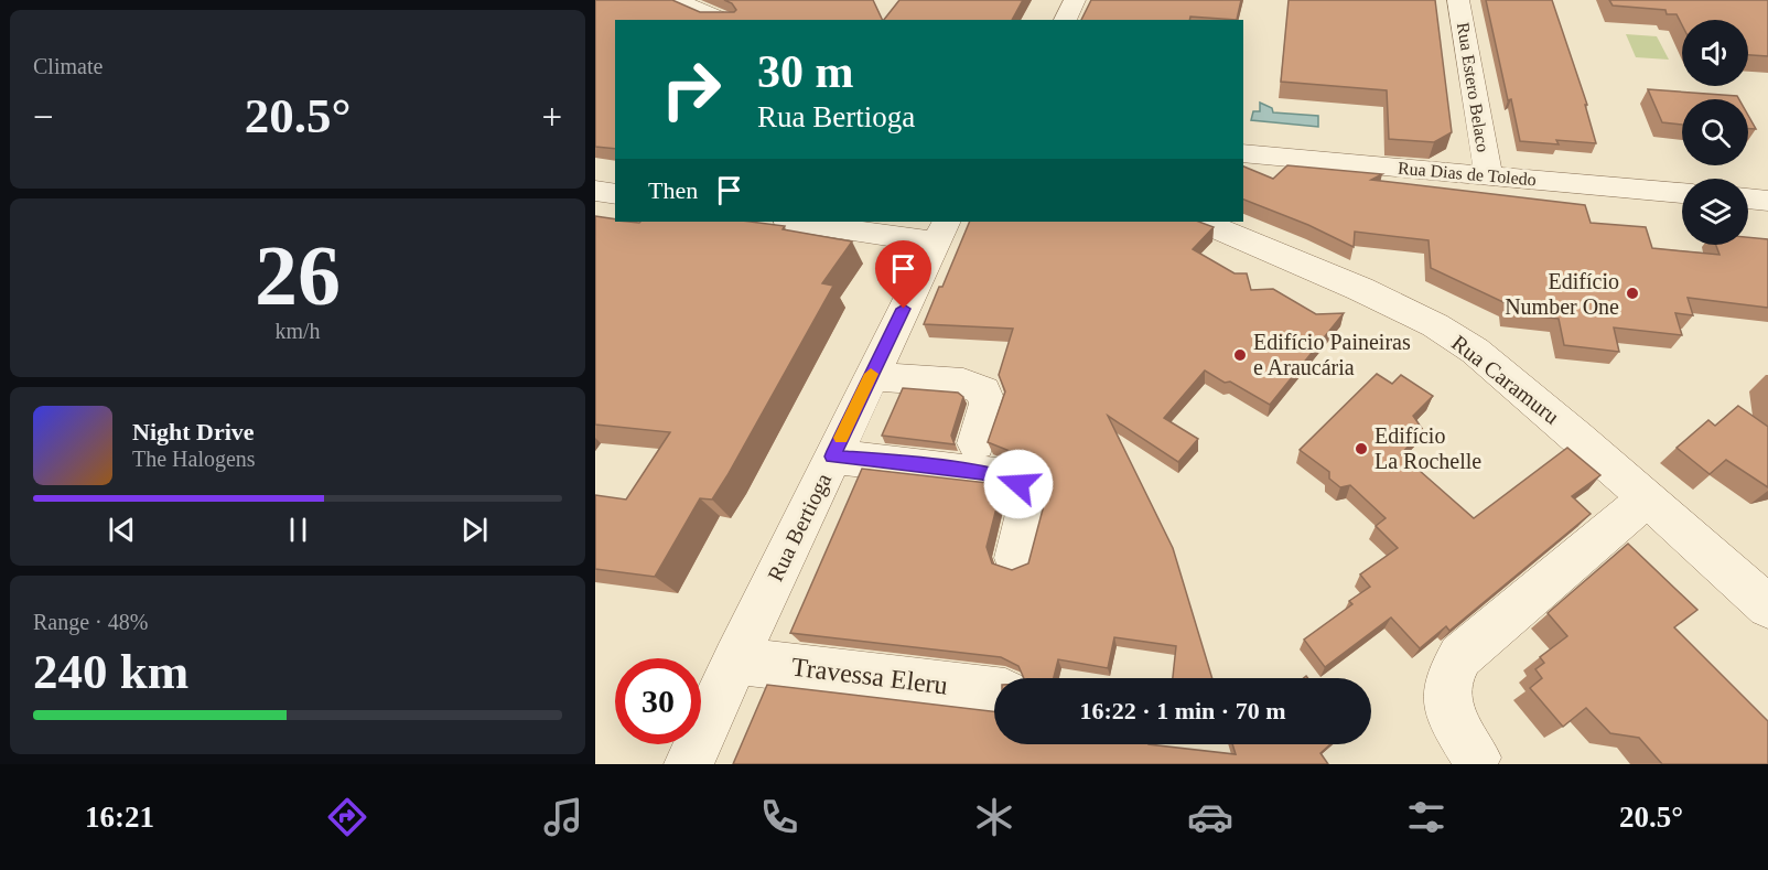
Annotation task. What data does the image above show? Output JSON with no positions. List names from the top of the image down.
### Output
{
  "streets": {
    "street": [
      "Rua Estero Belaco",
      "Rua Dias de Toledo",
      "Rua Caramuru",
      "Rua Bertioga",
      "Travessa Eleru"
    ]
  },
  "crossings": [
    ["Rua Estero Belaco", "Rua Dias de Toledo"],
    ["Rua Bertioga", "Travessa Eleru"]
  ],
  "places": ["Edifício Number One", "Edifício Paineiras e Araucária", "Edifício La Rochelle"],
  "page": {
    "tile": [
      "Climate",
      ["26", "km/h"],
      ["Range · 48%", "240 km"]
    ],
    "turn": ["30 m", "Rua Bertioga"],
    "heat": ["−", "20.5°", "+"],
    "then": "Then",
    "song": ["Night Drive", "The Halogens"],
    "limit": "30",
    "trip": "16:22 · 1 min · 70 m",
    "tabs": ["16:21", "20.5°"]
  }
}
